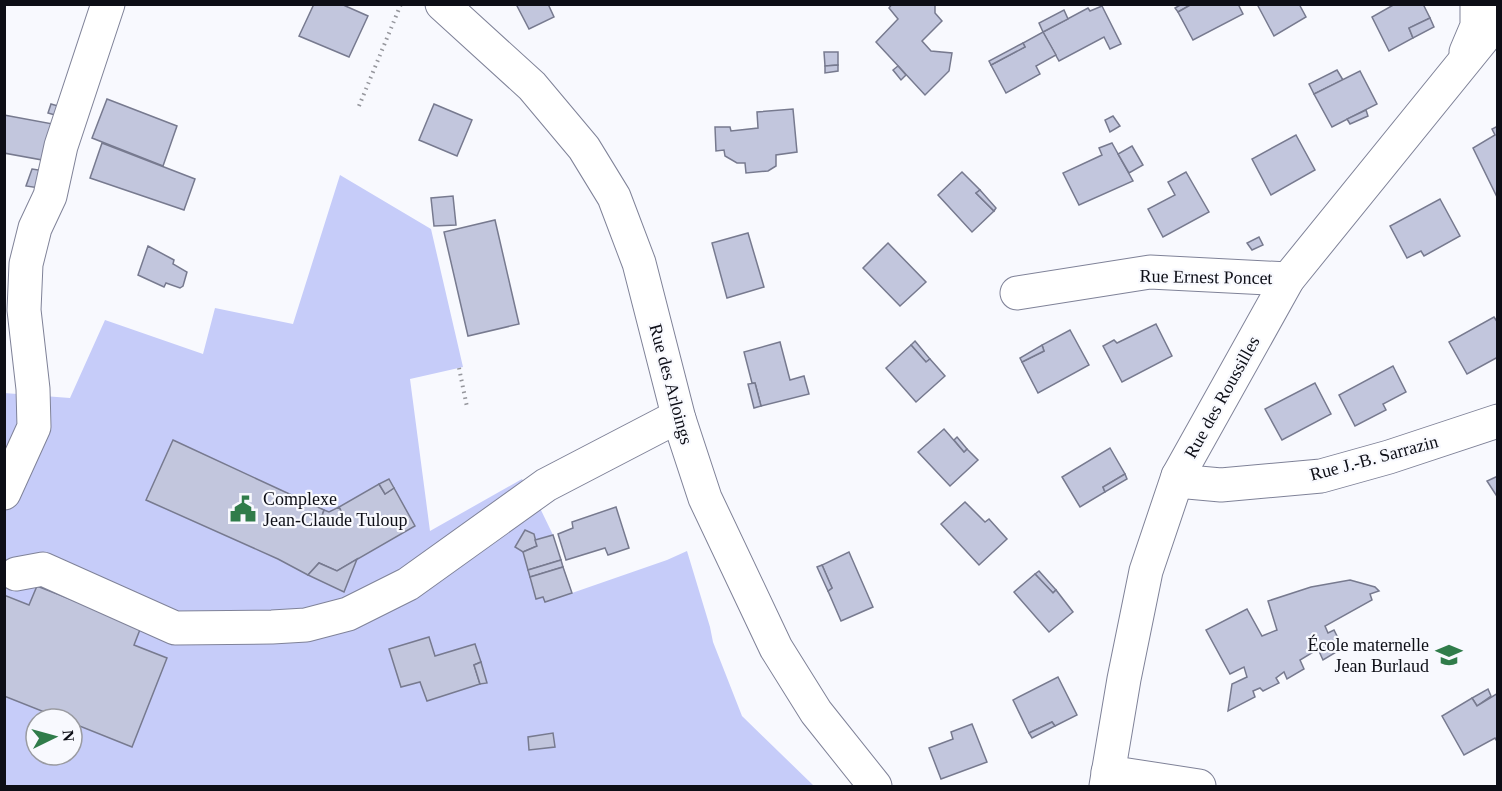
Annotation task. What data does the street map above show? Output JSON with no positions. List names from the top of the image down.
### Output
{
  "streets": {
    "street": [
      "Rue Ernest Poncet",
      "Rue des Arloings",
      "Rue des Roussilles",
      "Rue J.-B. Sarrazin"
    ]
  },
  "crossings": [
    ["Rue Ernest Poncet", "Rue des Roussilles"],
    ["Rue des Roussilles", "Rue J.-B. Sarrazin"]
  ],
  "places": {
    "public building": ["Complexe Jean-Claude Tuloup"],
    "school or university": ["École maternelle Jean Burlaud"]
  },
  "north": "right"
}
